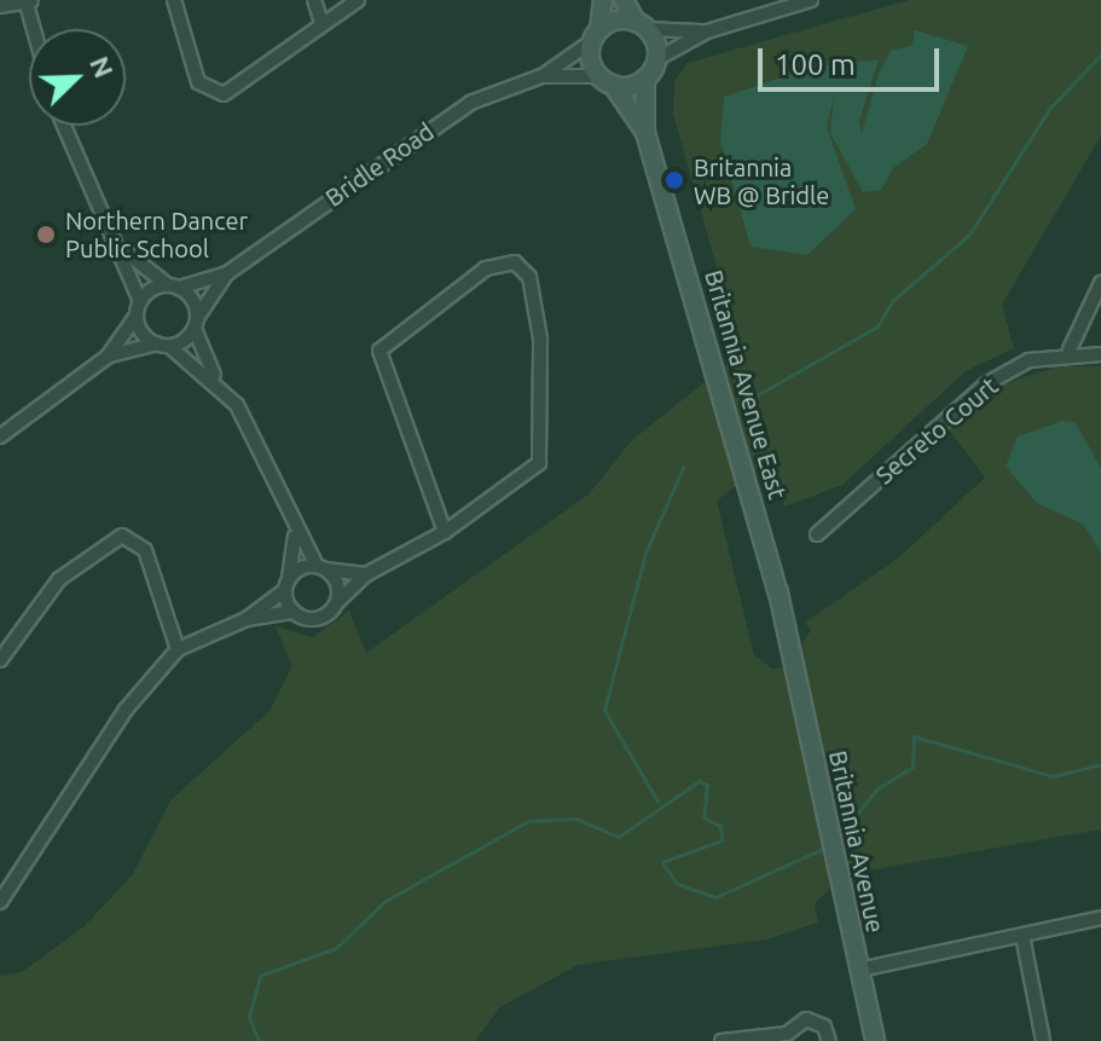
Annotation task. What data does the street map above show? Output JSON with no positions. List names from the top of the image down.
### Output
{
  "streets": {
    "street": [
      "Bridle Road",
      "Britannia Avenue East",
      "Secreto Court",
      "Britannia Avenue"
    ]
  },
  "crossings": [
    ["Bridle Road", "Britannia Avenue East"],
    ["Britannia Avenue East", "Britannia Avenue"]
  ],
  "places": ["Britannia WB @ Bridle", "Northern Dancer Public School"],
  "scale_bar": "100 m",
  "north": "top right"
}
